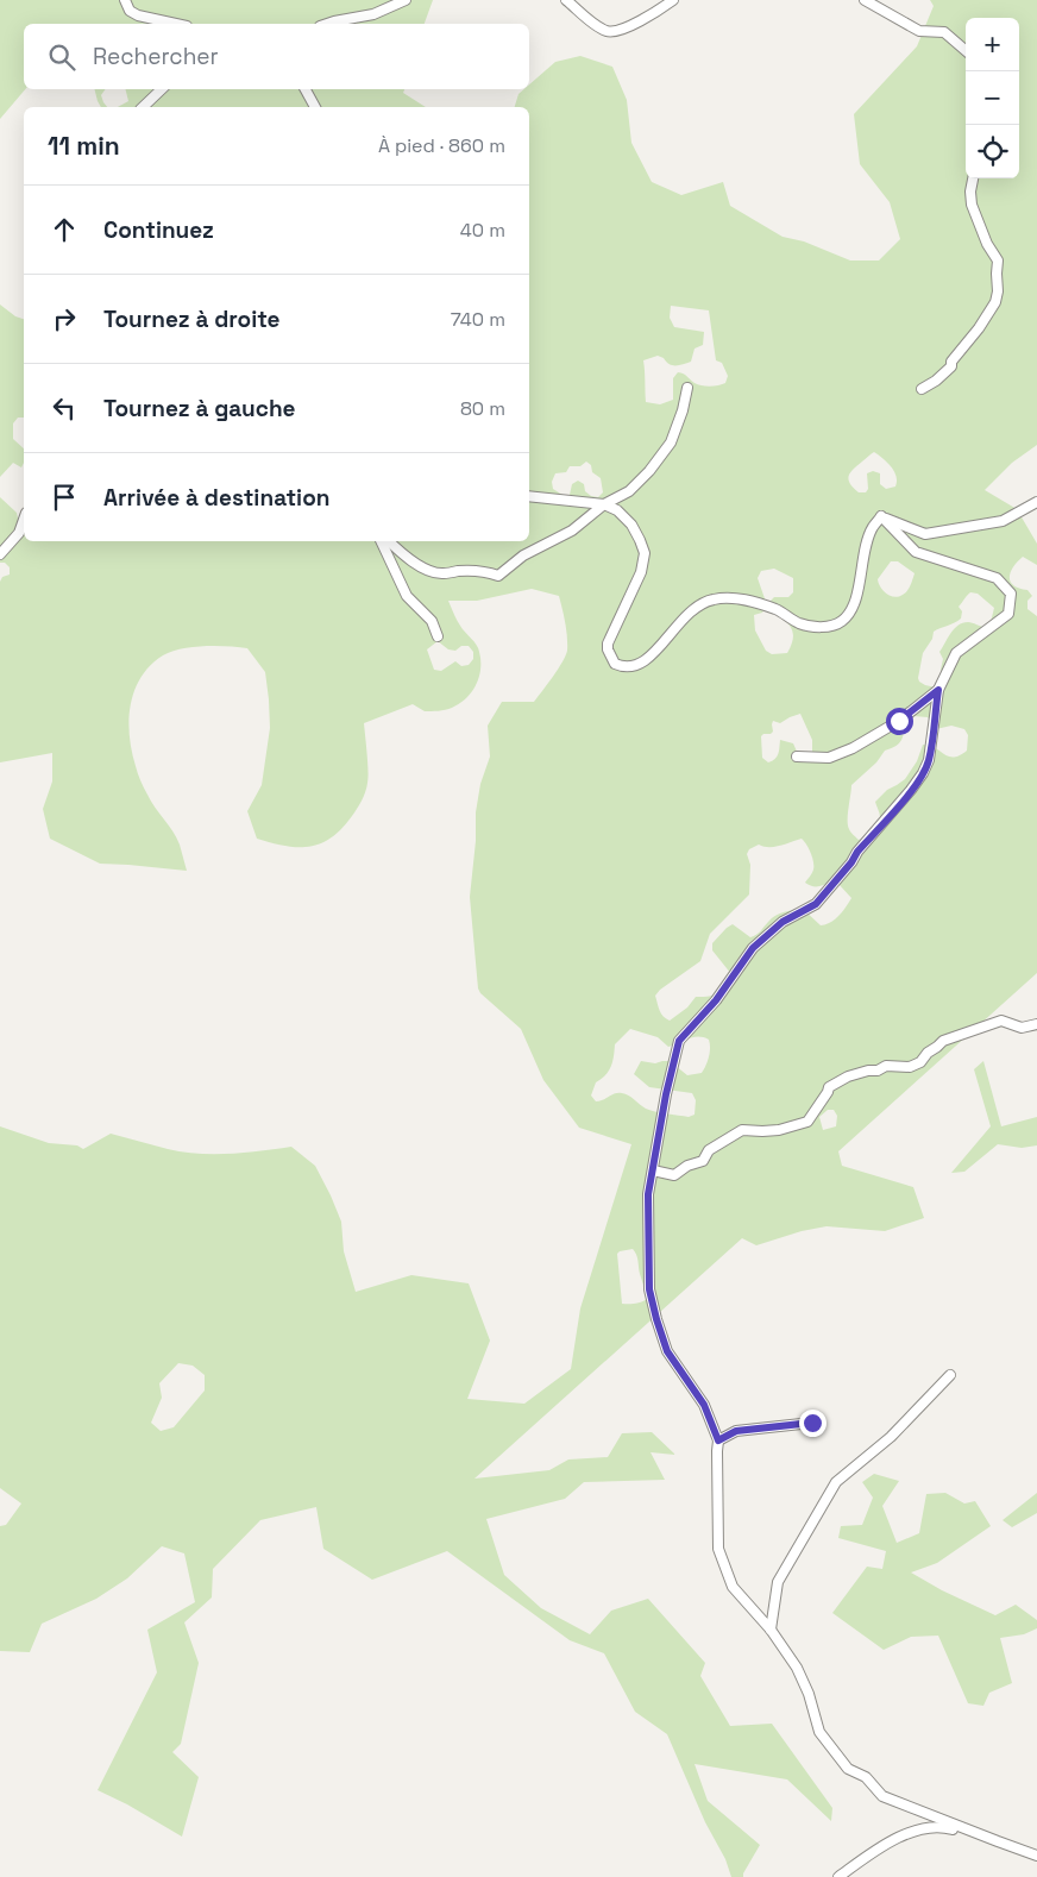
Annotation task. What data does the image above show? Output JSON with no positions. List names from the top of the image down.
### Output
{
  "page": {
    "map_buttons": ["+", "−"],
    "search": "Rechercher",
    "heading": ["11 min", "À pied · 860 m"],
    "list": [
      ["Continuez", "40 m"],
      ["Tournez à droite", "740 m"],
      ["Tournez à gauche", "80 m"],
      "Arrivée à destination"
    ]
  }
}
